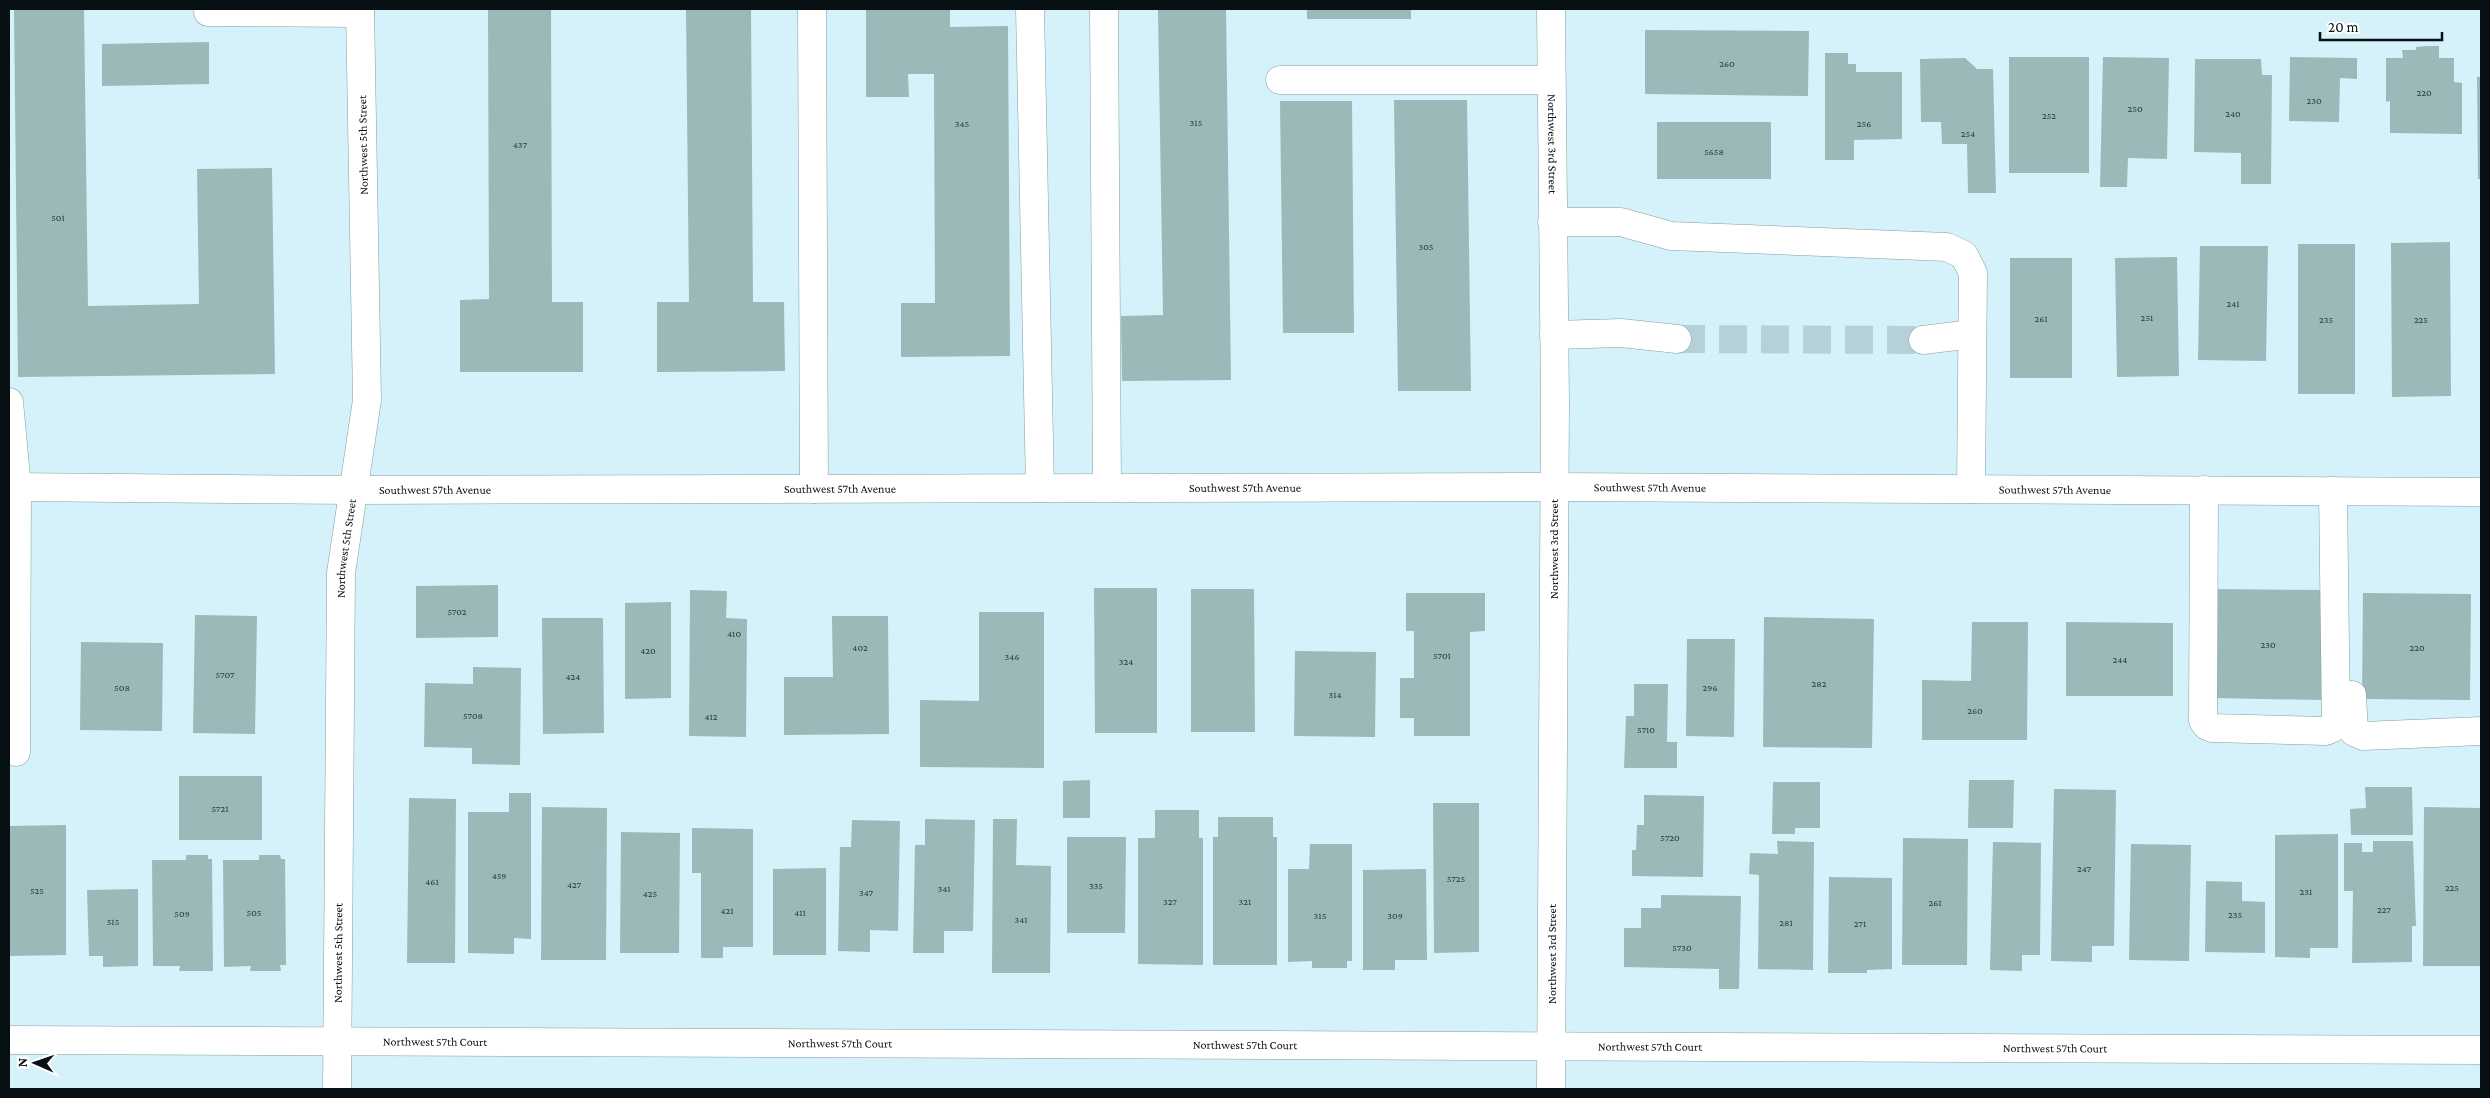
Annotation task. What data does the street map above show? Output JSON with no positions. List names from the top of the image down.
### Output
{
  "streets": {
    "street": [
      "Northwest 3rd Street",
      "Northwest 5th Street",
      "Southwest 57th Avenue",
      "Northwest 57th Court"
    ]
  },
  "crossings": [
    ["Northwest 3rd Street", "Southwest 57th Avenue"],
    ["Northwest 3rd Street", "Northwest 57th Court"],
    ["Northwest 5th Street", "Southwest 57th Avenue"],
    ["Northwest 5th Street", "Northwest 57th Court"]
  ],
  "house_numbers": [
    "260",
    "220",
    "230",
    "250",
    "240",
    "252",
    "315",
    "345",
    "256",
    "254",
    "437",
    "5658",
    "501",
    "305",
    "241",
    "251",
    "261",
    "235",
    "225",
    "5702",
    "410",
    "230",
    "402",
    "220",
    "420",
    "5701",
    "346",
    "244",
    "324",
    "5707",
    "424",
    "282",
    "508",
    "296",
    "314",
    "260",
    "5708",
    "412",
    "5710",
    "5721",
    "5720",
    "247",
    "459",
    "5725",
    "461",
    "427",
    "335",
    "225",
    "341",
    "525",
    "231",
    "347",
    "425",
    "327",
    "321",
    "261",
    "227",
    "421",
    "505",
    "411",
    "509",
    "235",
    "315",
    "309",
    "341",
    "515",
    "281",
    "271",
    "5730"
  ],
  "scale_bar": "20 m",
  "north": "left"
}
